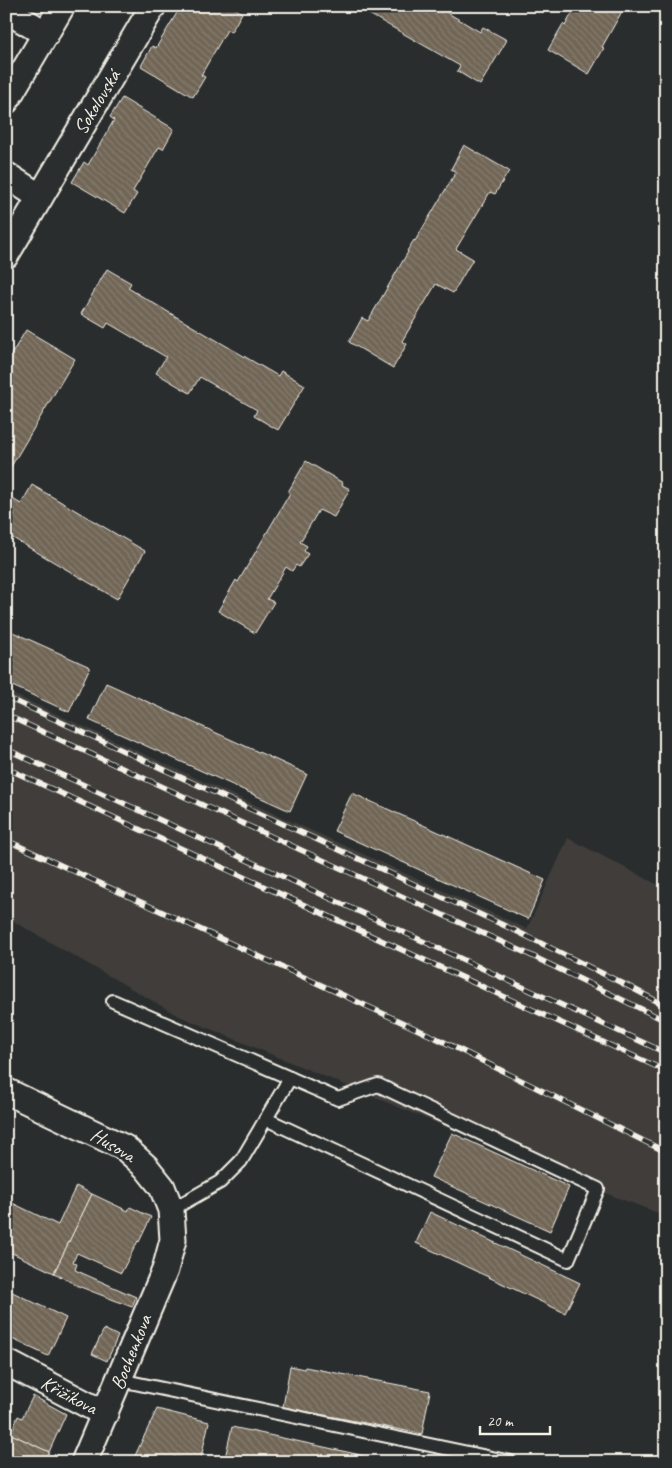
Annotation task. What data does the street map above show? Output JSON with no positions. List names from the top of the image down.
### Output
{
  "streets": {
    "street": [
      "Sokolovská",
      "Husova",
      "Bochenkova",
      "Křižíkova"
    ]
  },
  "crossings": [
    ["Husova", "Bochenkova"],
    ["Bochenkova", "Křižíkova"]
  ],
  "scale_bar": "20 m"
}
